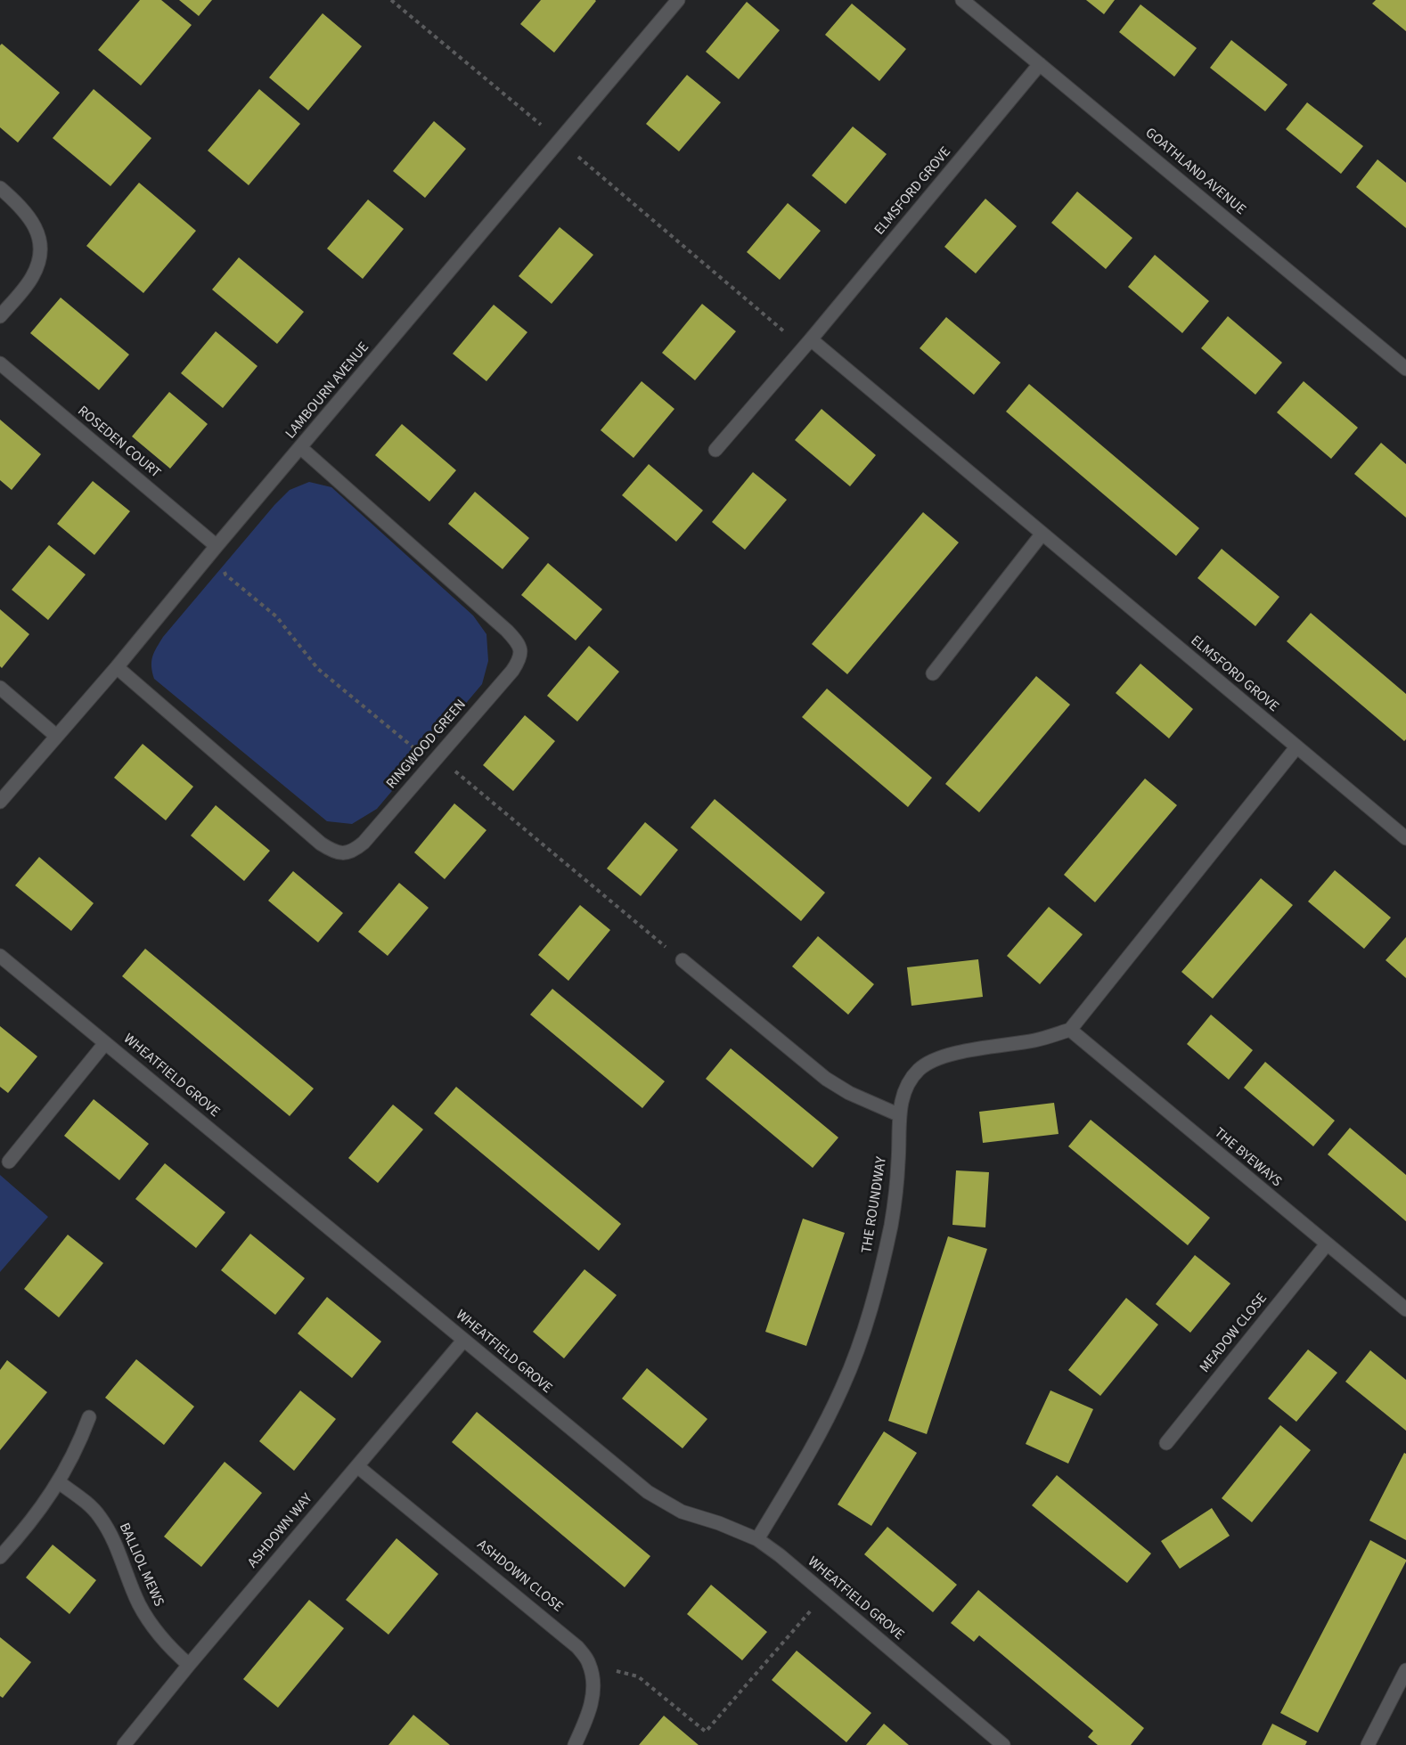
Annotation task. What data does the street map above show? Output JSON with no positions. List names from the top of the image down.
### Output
{
  "streets": {
    "street": [
      "GOATHLAND AVENUE",
      "ELMSFORD GROVE",
      "LAMBOURN AVENUE",
      "ROSEDEN COURT",
      "RINGWOOD GREEN",
      "WHEATFIELD GROVE",
      "THE BYEWAYS",
      "THE ROUNDWAY",
      "MEADOW CLOSE",
      "ASHDOWN WAY",
      "BALLIOL MEWS",
      "ASHDOWN CLOSE"
    ]
  },
  "crossings": [
    ["GOATHLAND AVENUE", "ELMSFORD GROVE"],
    ["LAMBOURN AVENUE", "ROSEDEN COURT"],
    ["LAMBOURN AVENUE", "RINGWOOD GREEN"],
    ["WHEATFIELD GROVE", "THE ROUNDWAY"],
    ["WHEATFIELD GROVE", "ASHDOWN WAY"],
    ["THE BYEWAYS", "MEADOW CLOSE"],
    ["ASHDOWN WAY", "BALLIOL MEWS"],
    ["ASHDOWN WAY", "ASHDOWN CLOSE"]
  ]
}
